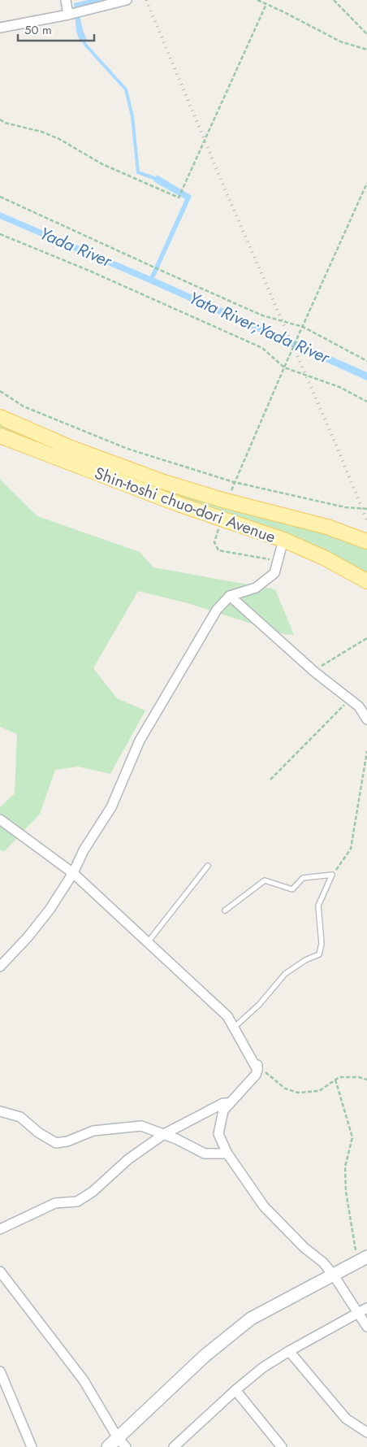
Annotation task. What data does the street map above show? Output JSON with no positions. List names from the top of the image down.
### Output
{
  "streets": {
    "main road": ["Shin-toshi chuo-dori Avenue"]
  },
  "water": ["Yada River", "Yata River;Yada River"],
  "scale_bar": "50 m"
}
